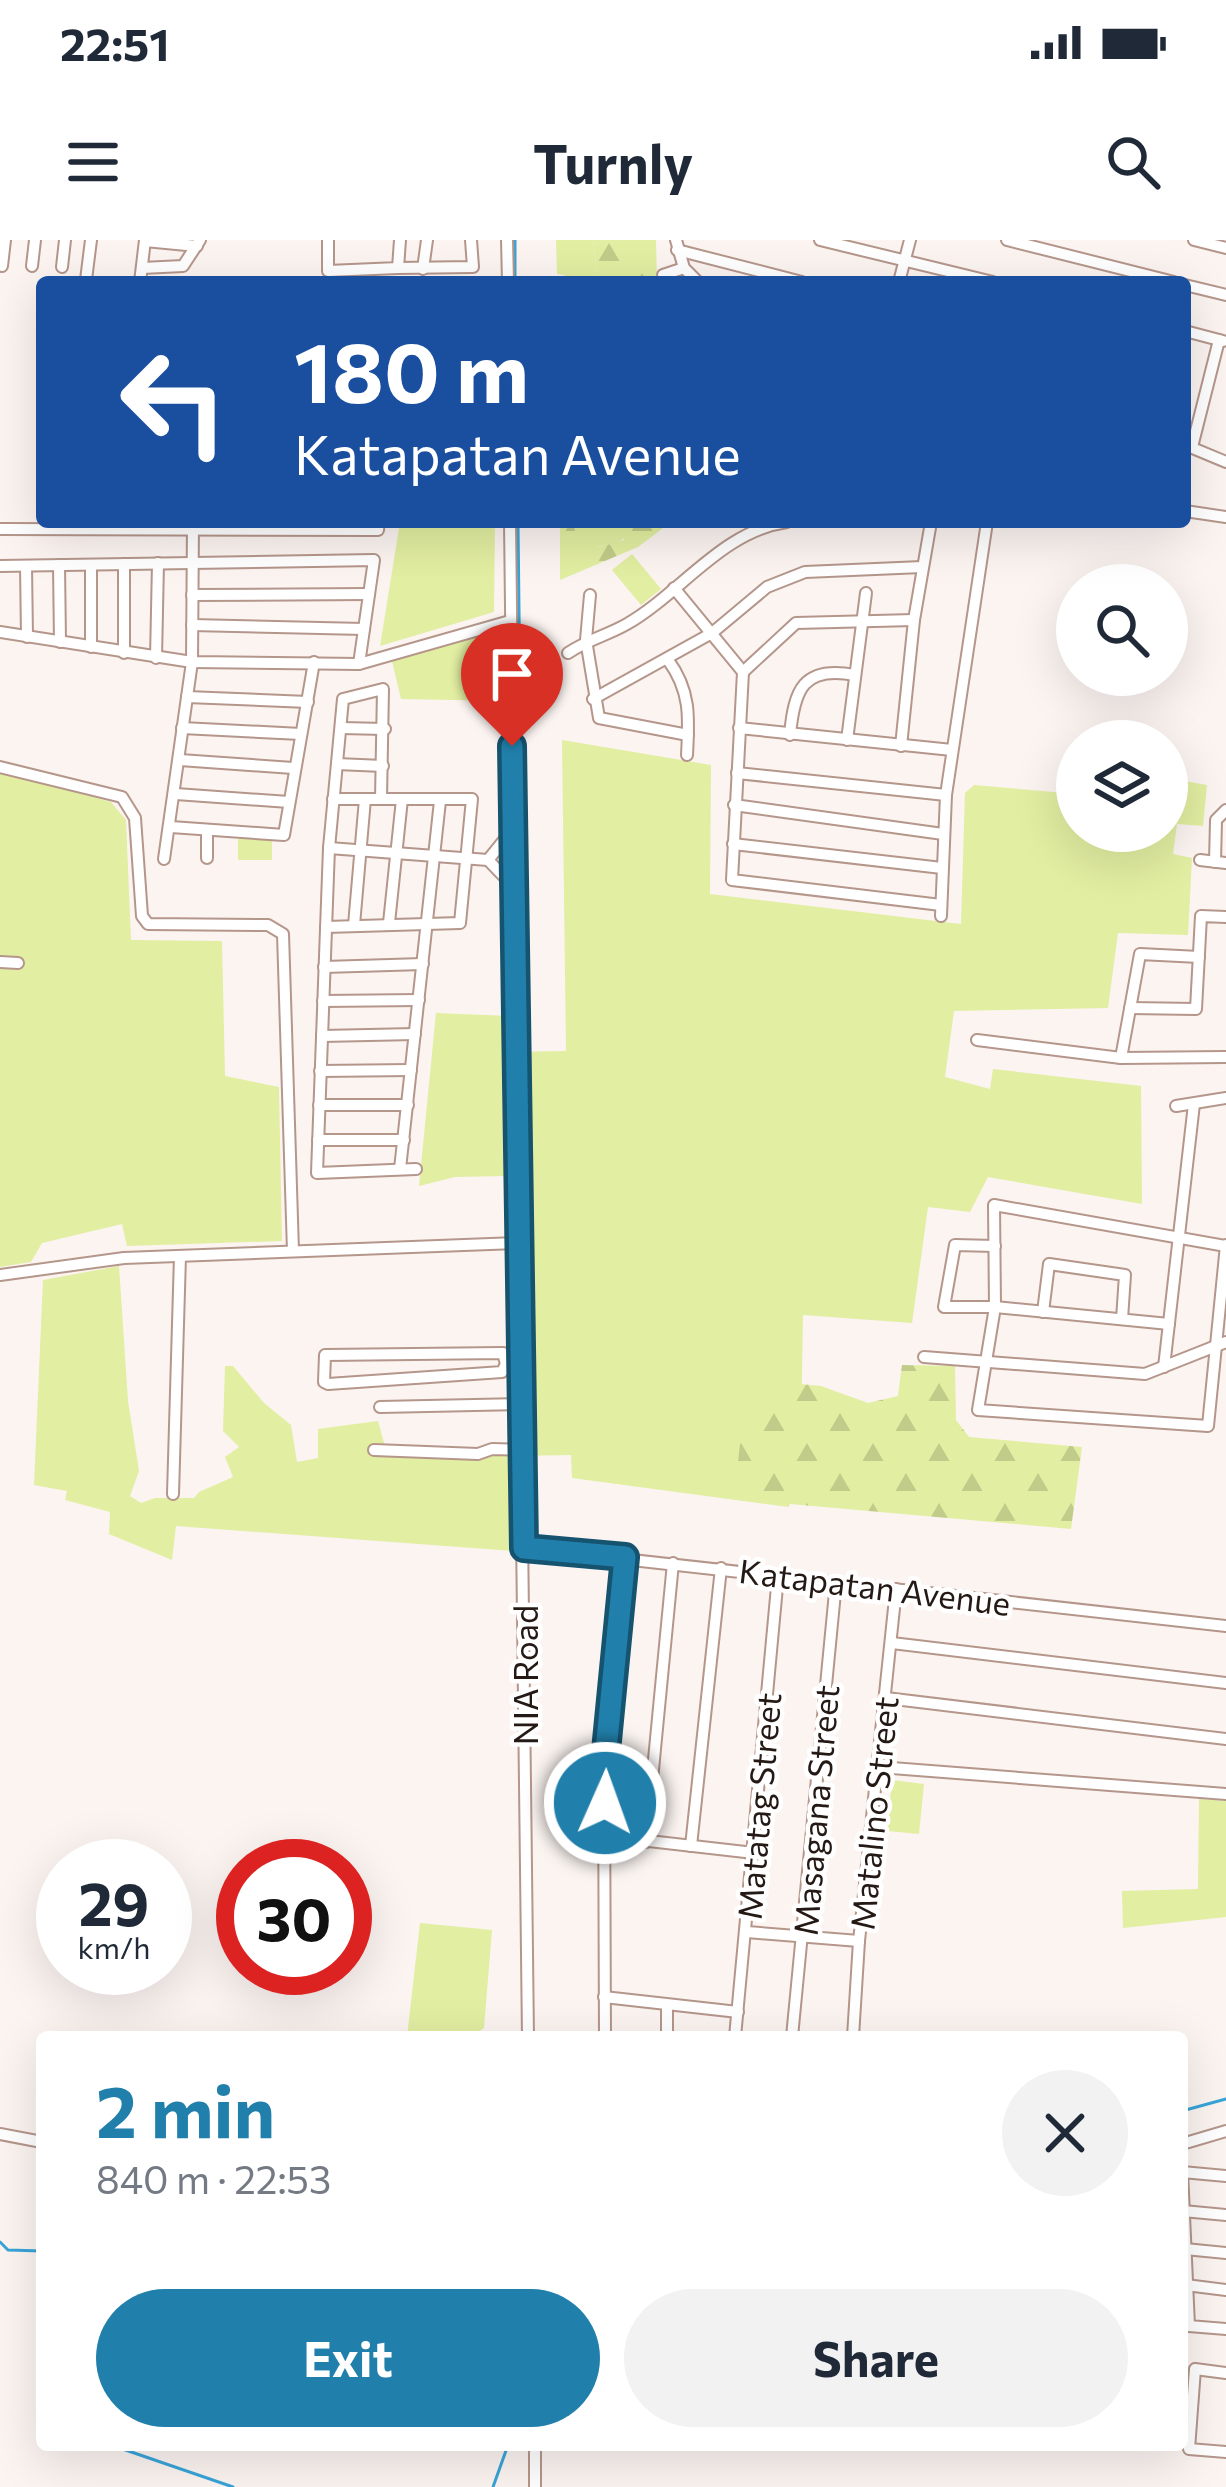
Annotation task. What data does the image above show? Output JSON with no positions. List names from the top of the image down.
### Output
{
  "streets": {
    "street": [
      "Katapatan Avenue",
      "NIA Road",
      "Matatag Street",
      "Masagana Street",
      "Matalino Street"
    ]
  },
  "crossings": [
    ["Katapatan Avenue", "NIA Road"],
    ["Katapatan Avenue", "Matatag Street"],
    ["Katapatan Avenue", "Masagana Street"],
    ["Katapatan Avenue", "Matalino Street"]
  ],
  "page": {
    "status": "22:51",
    "header": "Turnly",
    "turn": ["180 m", "Katapatan Avenue"],
    "speed": "29 km/h",
    "limit": "30",
    "heading": ["2 min", "840 m · 22:53"],
    "buttons": ["Exit", "Share"]
  }
}
